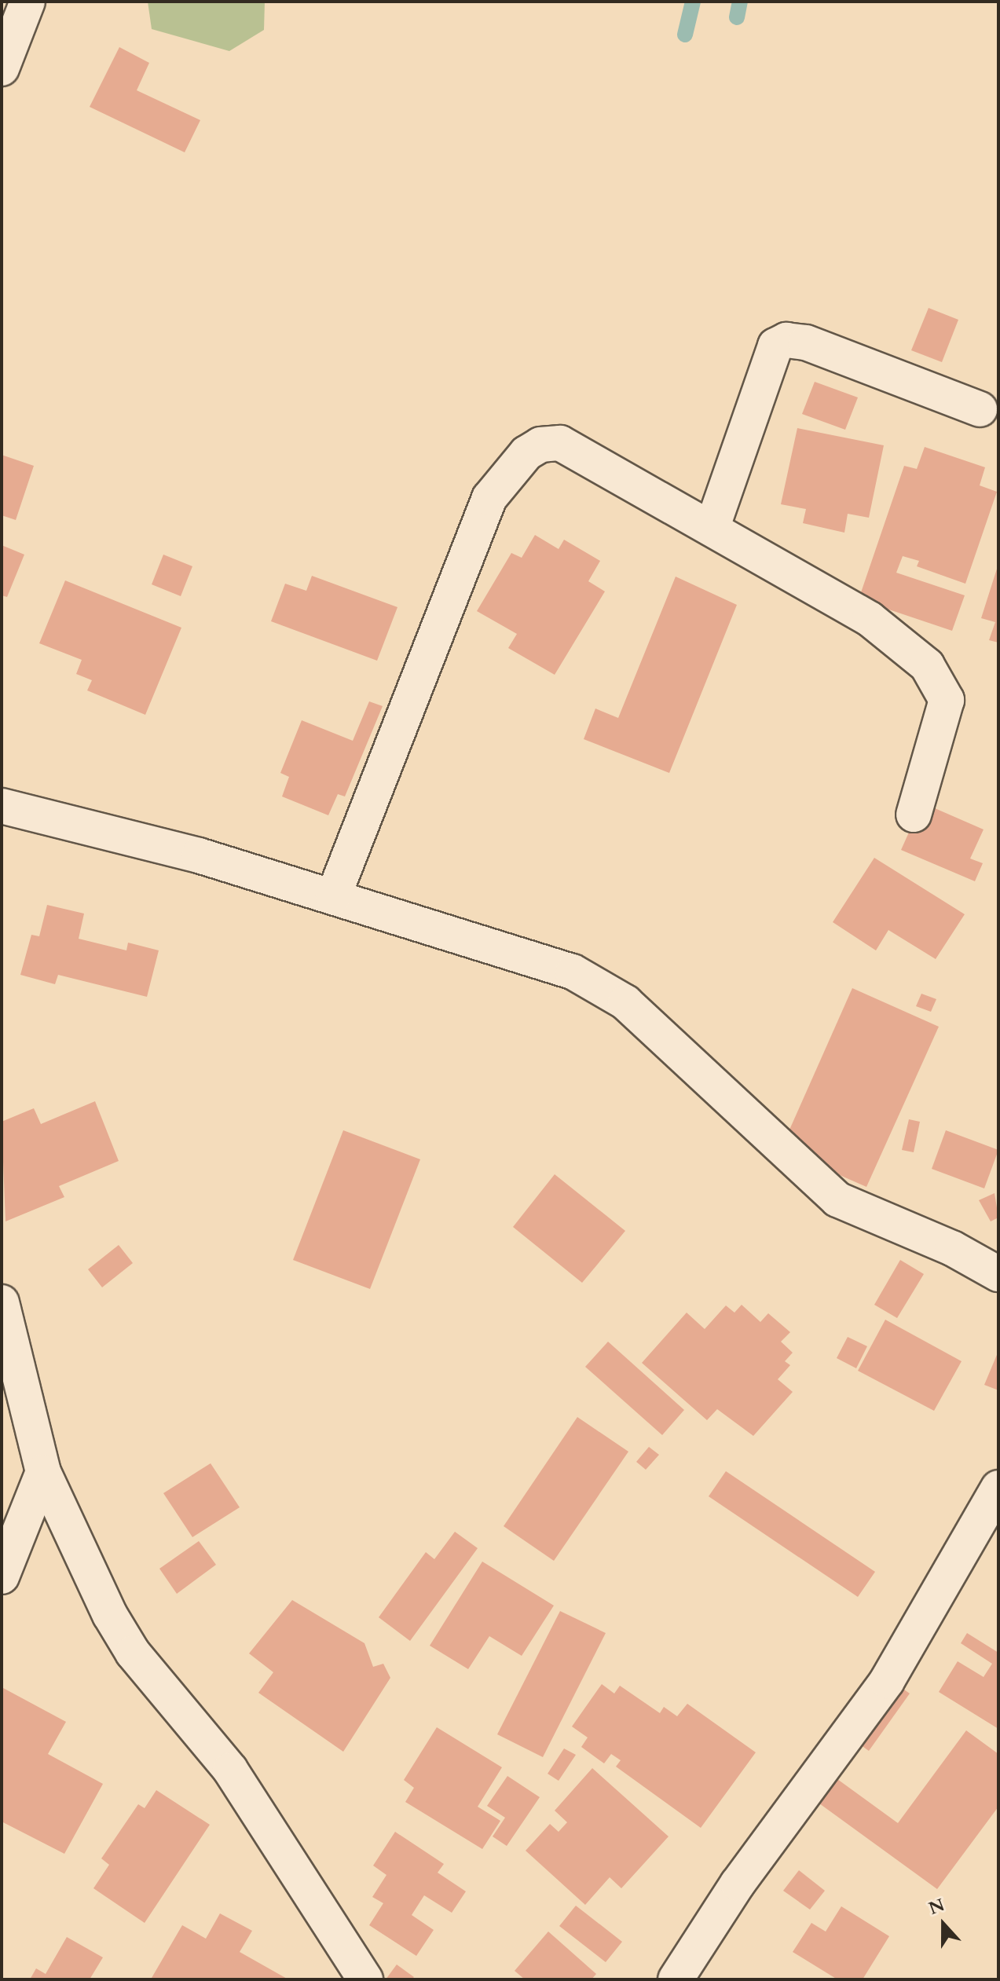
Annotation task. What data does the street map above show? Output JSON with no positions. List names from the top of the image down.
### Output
{
  "north": "top"
}
